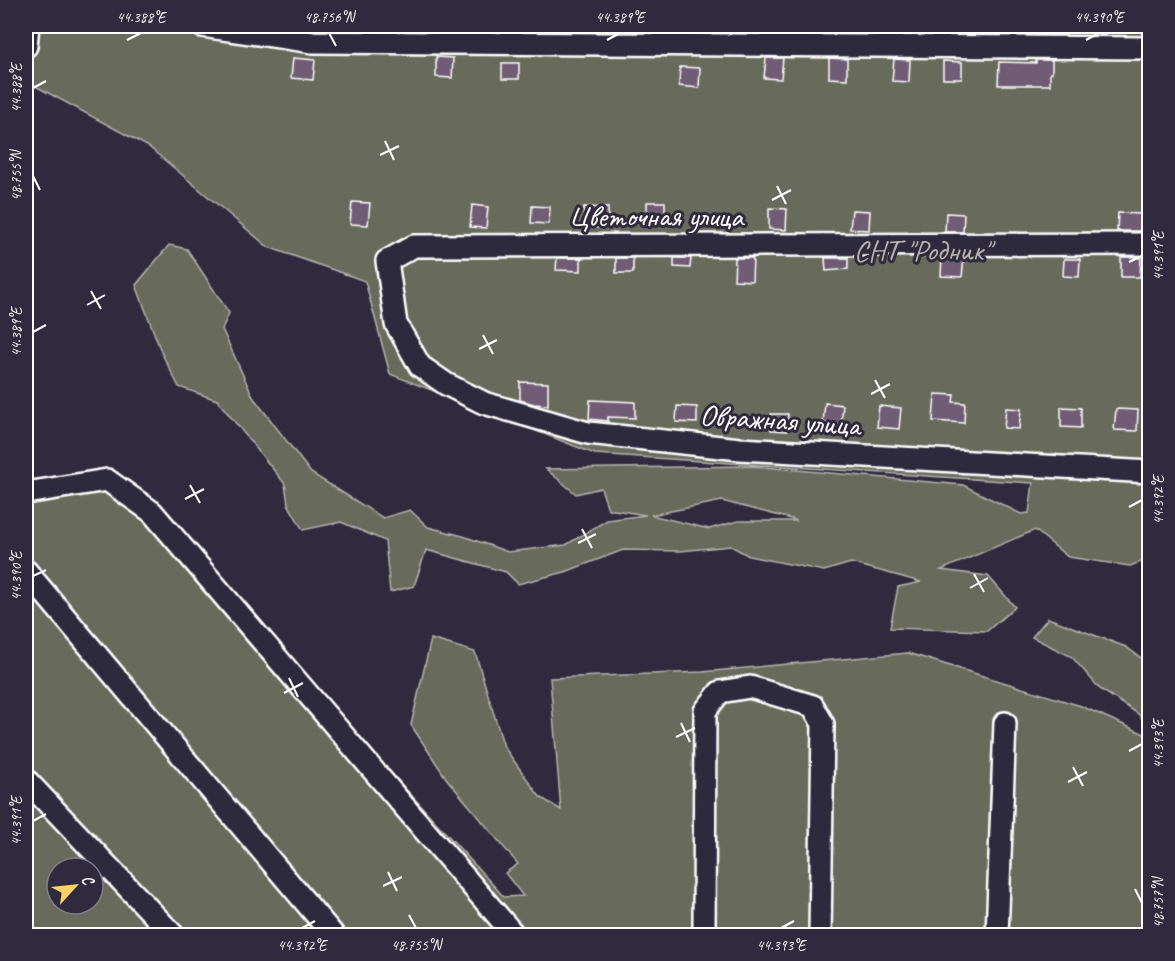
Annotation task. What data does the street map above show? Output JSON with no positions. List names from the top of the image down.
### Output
{
  "streets": {
    "street": ["Цветочная улица", "Овражная улица"]
  },
  "crossings": [
    ["Цветочная улица", "Овражная улица"]
  ],
  "parks": ["СНТ \"Родник\""],
  "north": "top right",
  "coordinates": [
    "44.388°E",
    "48.756°N",
    "44.389°E",
    "44.390°E",
    "48.755°N",
    "44.391°E",
    "44.392°E",
    "44.393°E",
    "48.757°N"
  ]
}
